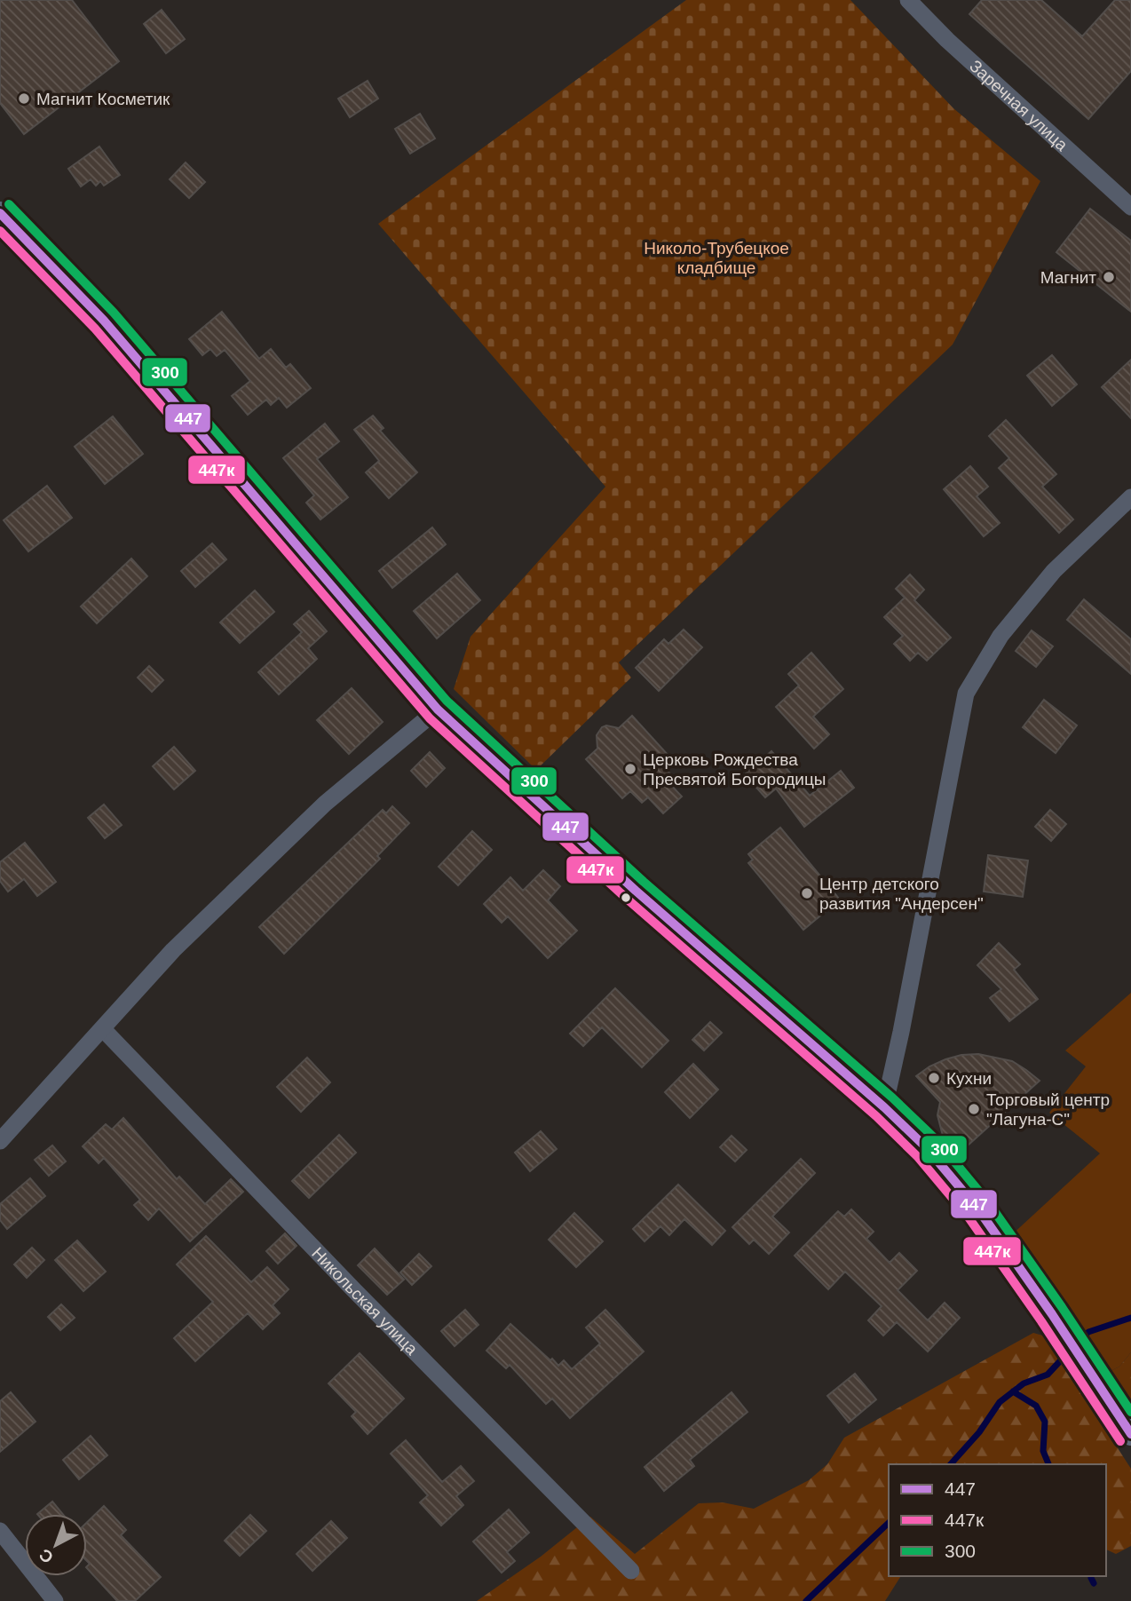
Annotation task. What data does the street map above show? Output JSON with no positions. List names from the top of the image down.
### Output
{
  "streets": {
    "street": ["Заречная улица", "Никольская улица"]
  },
  "parks": ["Николо-Трубецкое кладбище"],
  "places": [
    "Магнит Косметик",
    "Магнит",
    "Церковь Рождества Пресвятой Богородицы",
    "Центр детского развития \"Андерсен\"",
    "Кухни",
    "Торговый центр \"Лагуна-С\""
  ],
  "lines": ["transit line 300", "transit line 447", "transit line 447к"],
  "legend": ["447", "447к", "300"],
  "north": "bottom left"
}
